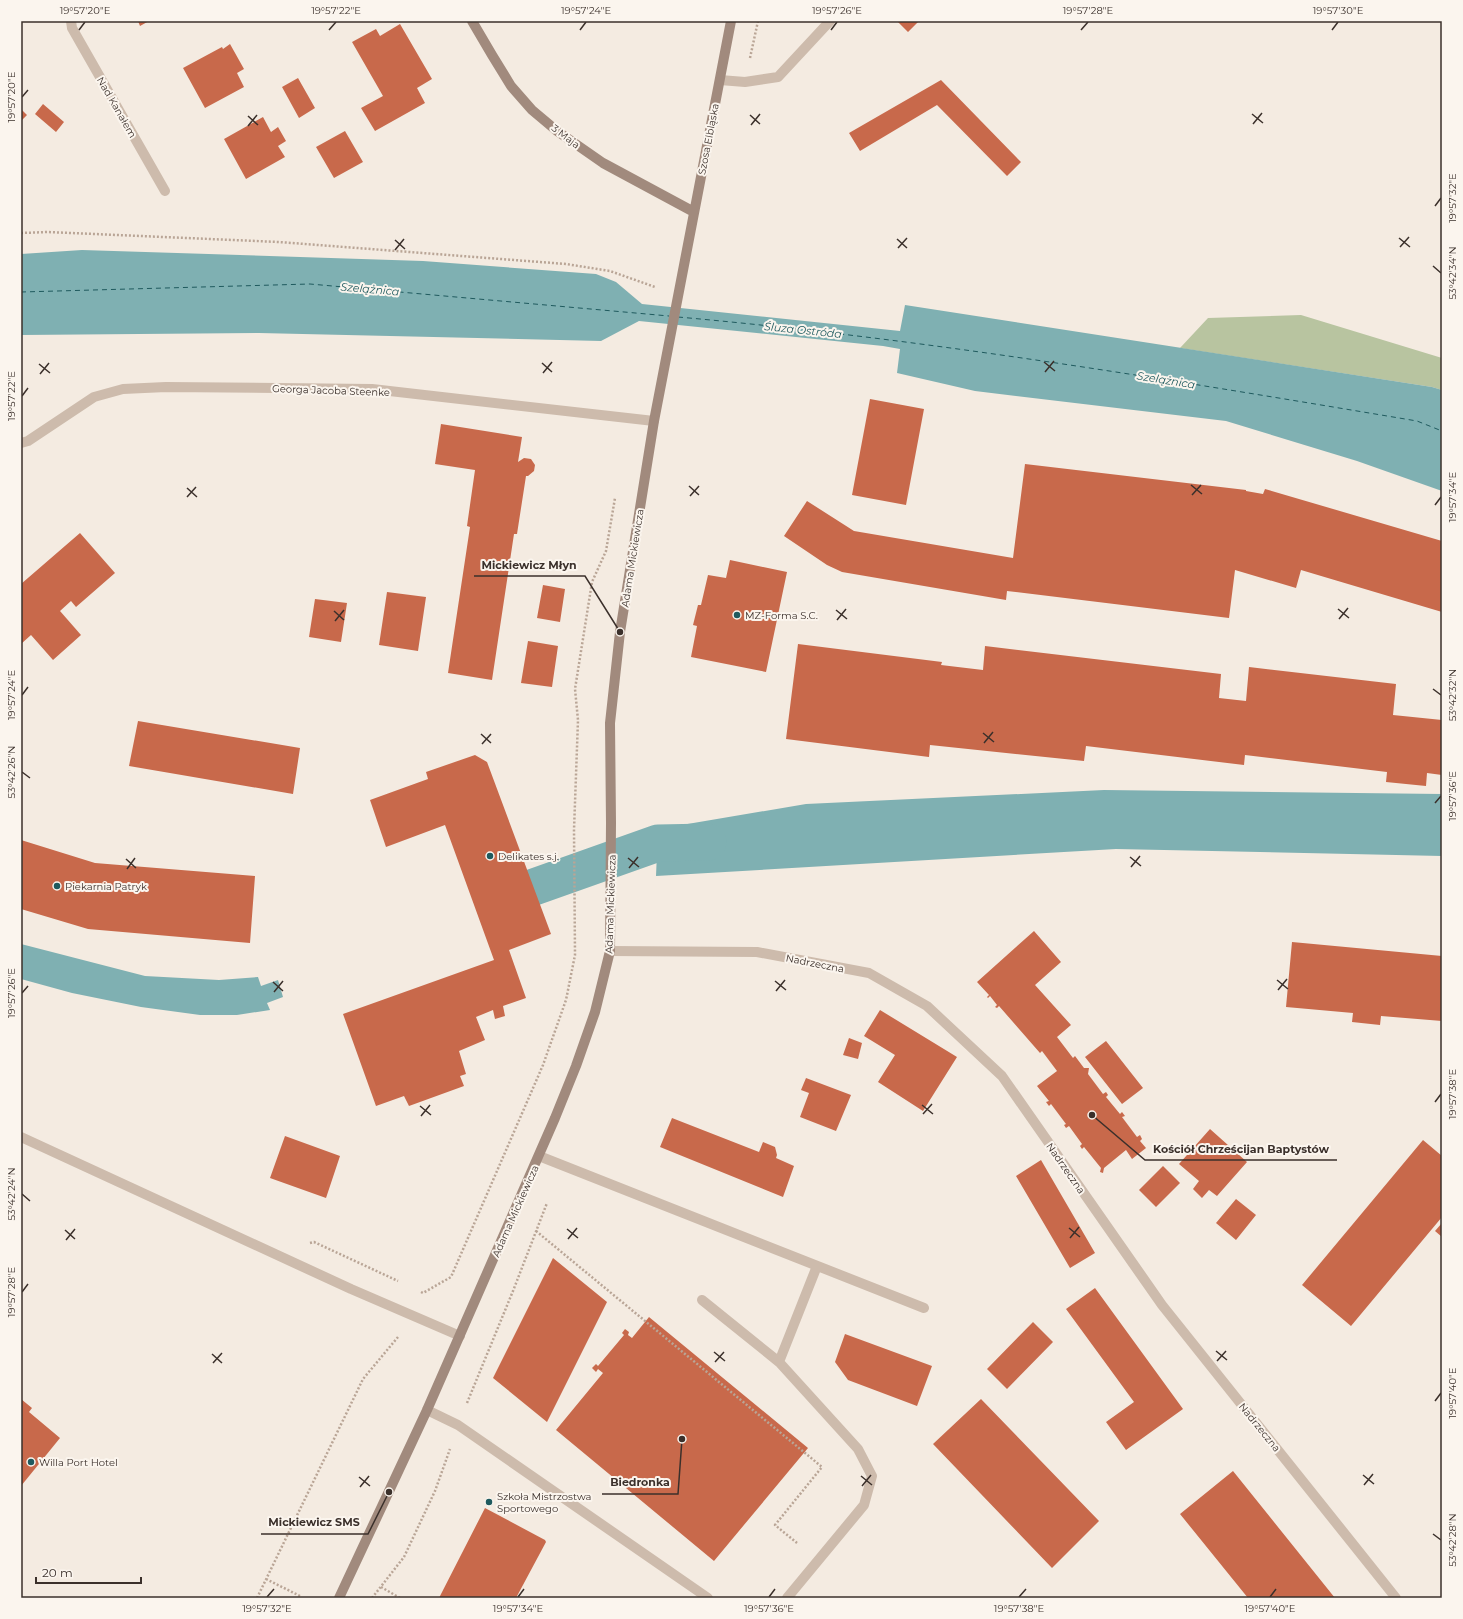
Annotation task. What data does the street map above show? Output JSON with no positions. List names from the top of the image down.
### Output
{
  "streets": {
    "main road": ["3 Maja", "Szosa Elbląska", "Adama Mickiewicza"],
    "street": ["Nad Kanałem", "Georga Jacoba Steenke", "Nadrzeczna"]
  },
  "crossings": [
    ["3 Maja", "Szosa Elbląska"],
    ["Szosa Elbląska", "Adama Mickiewicza"],
    ["Georga Jacoba Steenke", "Adama Mickiewicza"],
    ["Adama Mickiewicza", "Nadrzeczna"]
  ],
  "water": ["Szelążnica", "Śluza Ostróda"],
  "places": [
    "MZ-Forma S.C.",
    "Mickiewicz Młyn",
    "Delikates s.j.",
    "Piekarnia Patryk",
    "Kościół Chrześcijan Baptystów",
    "Biedronka",
    "Willa Port Hotel",
    "Mickiewicz SMS",
    "Szkoła Mistrzostwa Sportowego"
  ],
  "scale_bar": "20 m",
  "coordinates": [
    "19°57'20\"E",
    "19°57'22\"E",
    "19°57'24\"E",
    "19°57'26\"E",
    "19°57'28\"E",
    "19°57'30\"E",
    "19°57'32\"E",
    "53°42'34\"N",
    "19°57'34\"E",
    "53°42'32\"N",
    "53°42'26\"N",
    "19°57'36\"E",
    "19°57'38\"E",
    "53°42'24\"N",
    "19°57'40\"E",
    "53°42'28\"N"
  ]
}
